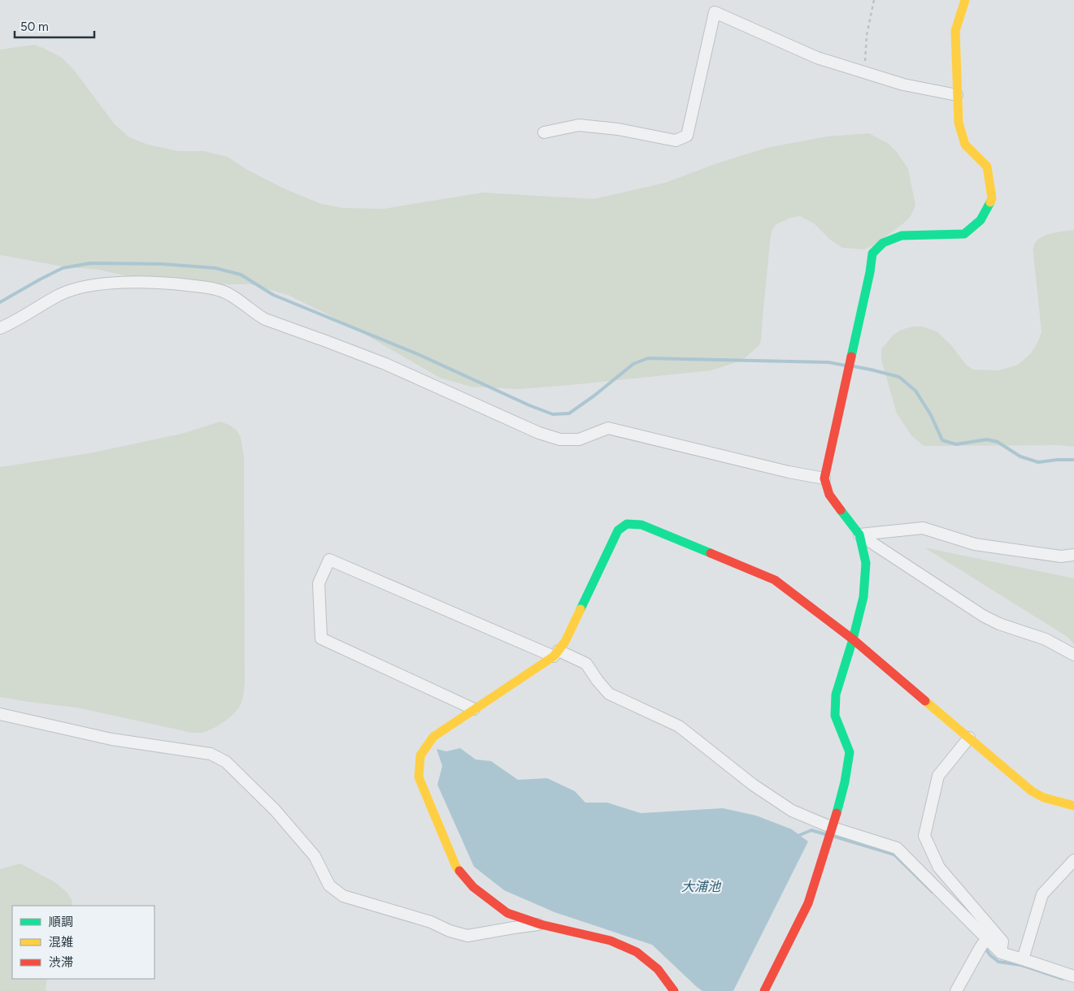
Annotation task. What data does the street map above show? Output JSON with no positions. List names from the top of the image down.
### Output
{
  "water": ["大浦池"],
  "legend": ["順調", "混雑", "渋滞"],
  "scale_bar": "50 m"
}
